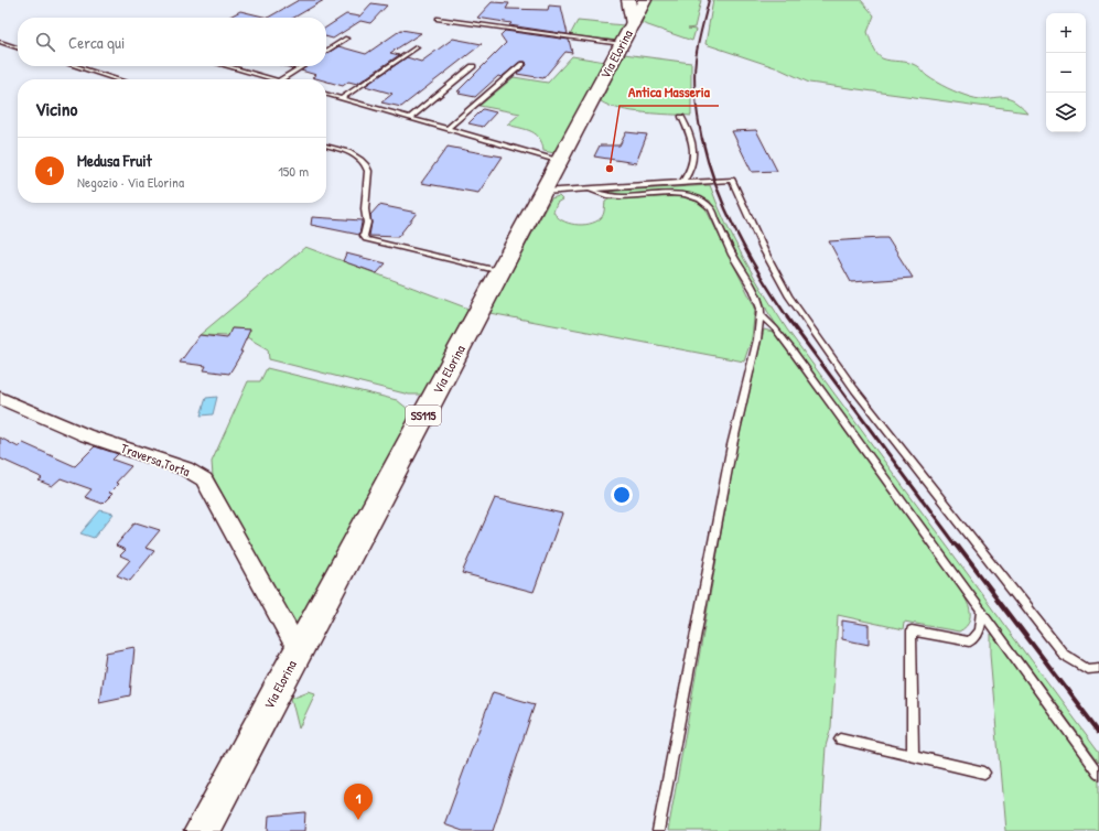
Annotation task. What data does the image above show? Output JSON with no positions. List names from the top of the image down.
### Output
{
  "streets": {
    "main road": ["Via Elorina", "SS115"],
    "street": ["Traversa Torta"]
  },
  "crossings": [
    ["Via Elorina", "Traversa Torta"]
  ],
  "places": ["Antica Masseria"],
  "page": {
    "map_buttons": ["+", "−"],
    "search": "Cerca qui",
    "heading": "Vicino",
    "list": [
      {
        "mark": "1",
        "name": "Medusa Fruit",
        "note": "Negozio · Via Elorina",
        "value": "150 m"
      }
    ],
    "pins": "1"
  }
}
